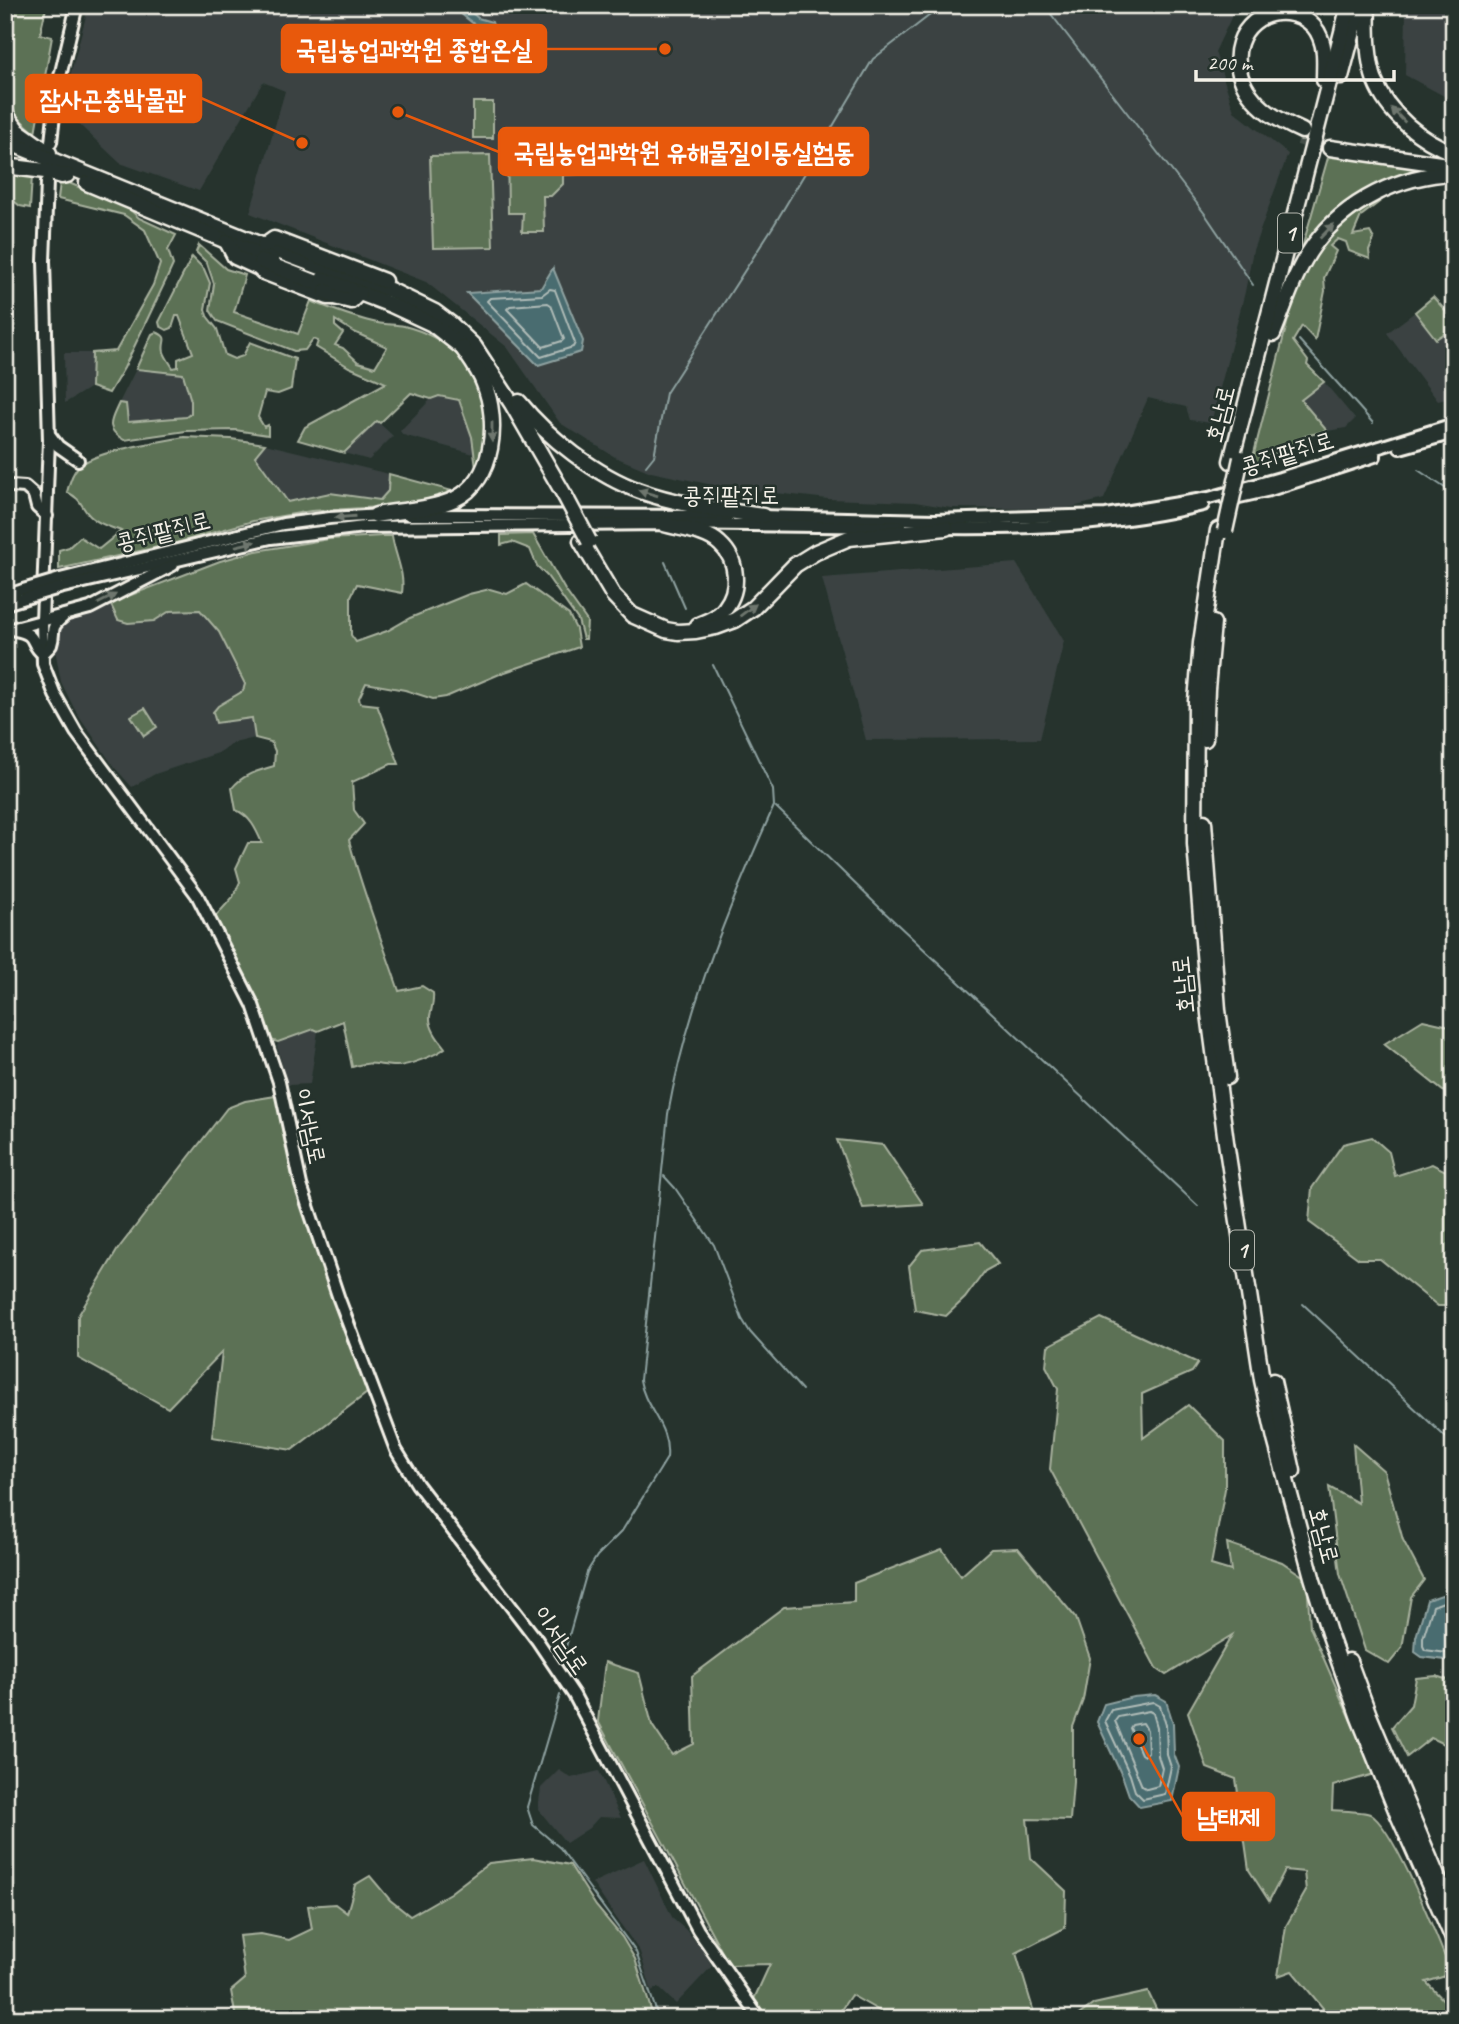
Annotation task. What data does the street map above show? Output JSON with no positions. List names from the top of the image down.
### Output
{
  "streets": {
    "highway": ["1", "호남로"],
    "main road": ["콩쥐팥쥐로", "이서남로"]
  },
  "places": [
    "국립농업과학원 종합온실",
    "국립농업과학원 유해물질이동실험동",
    "잠사곤충박물관",
    "남태제"
  ],
  "scale_bar": "200 m"
}
